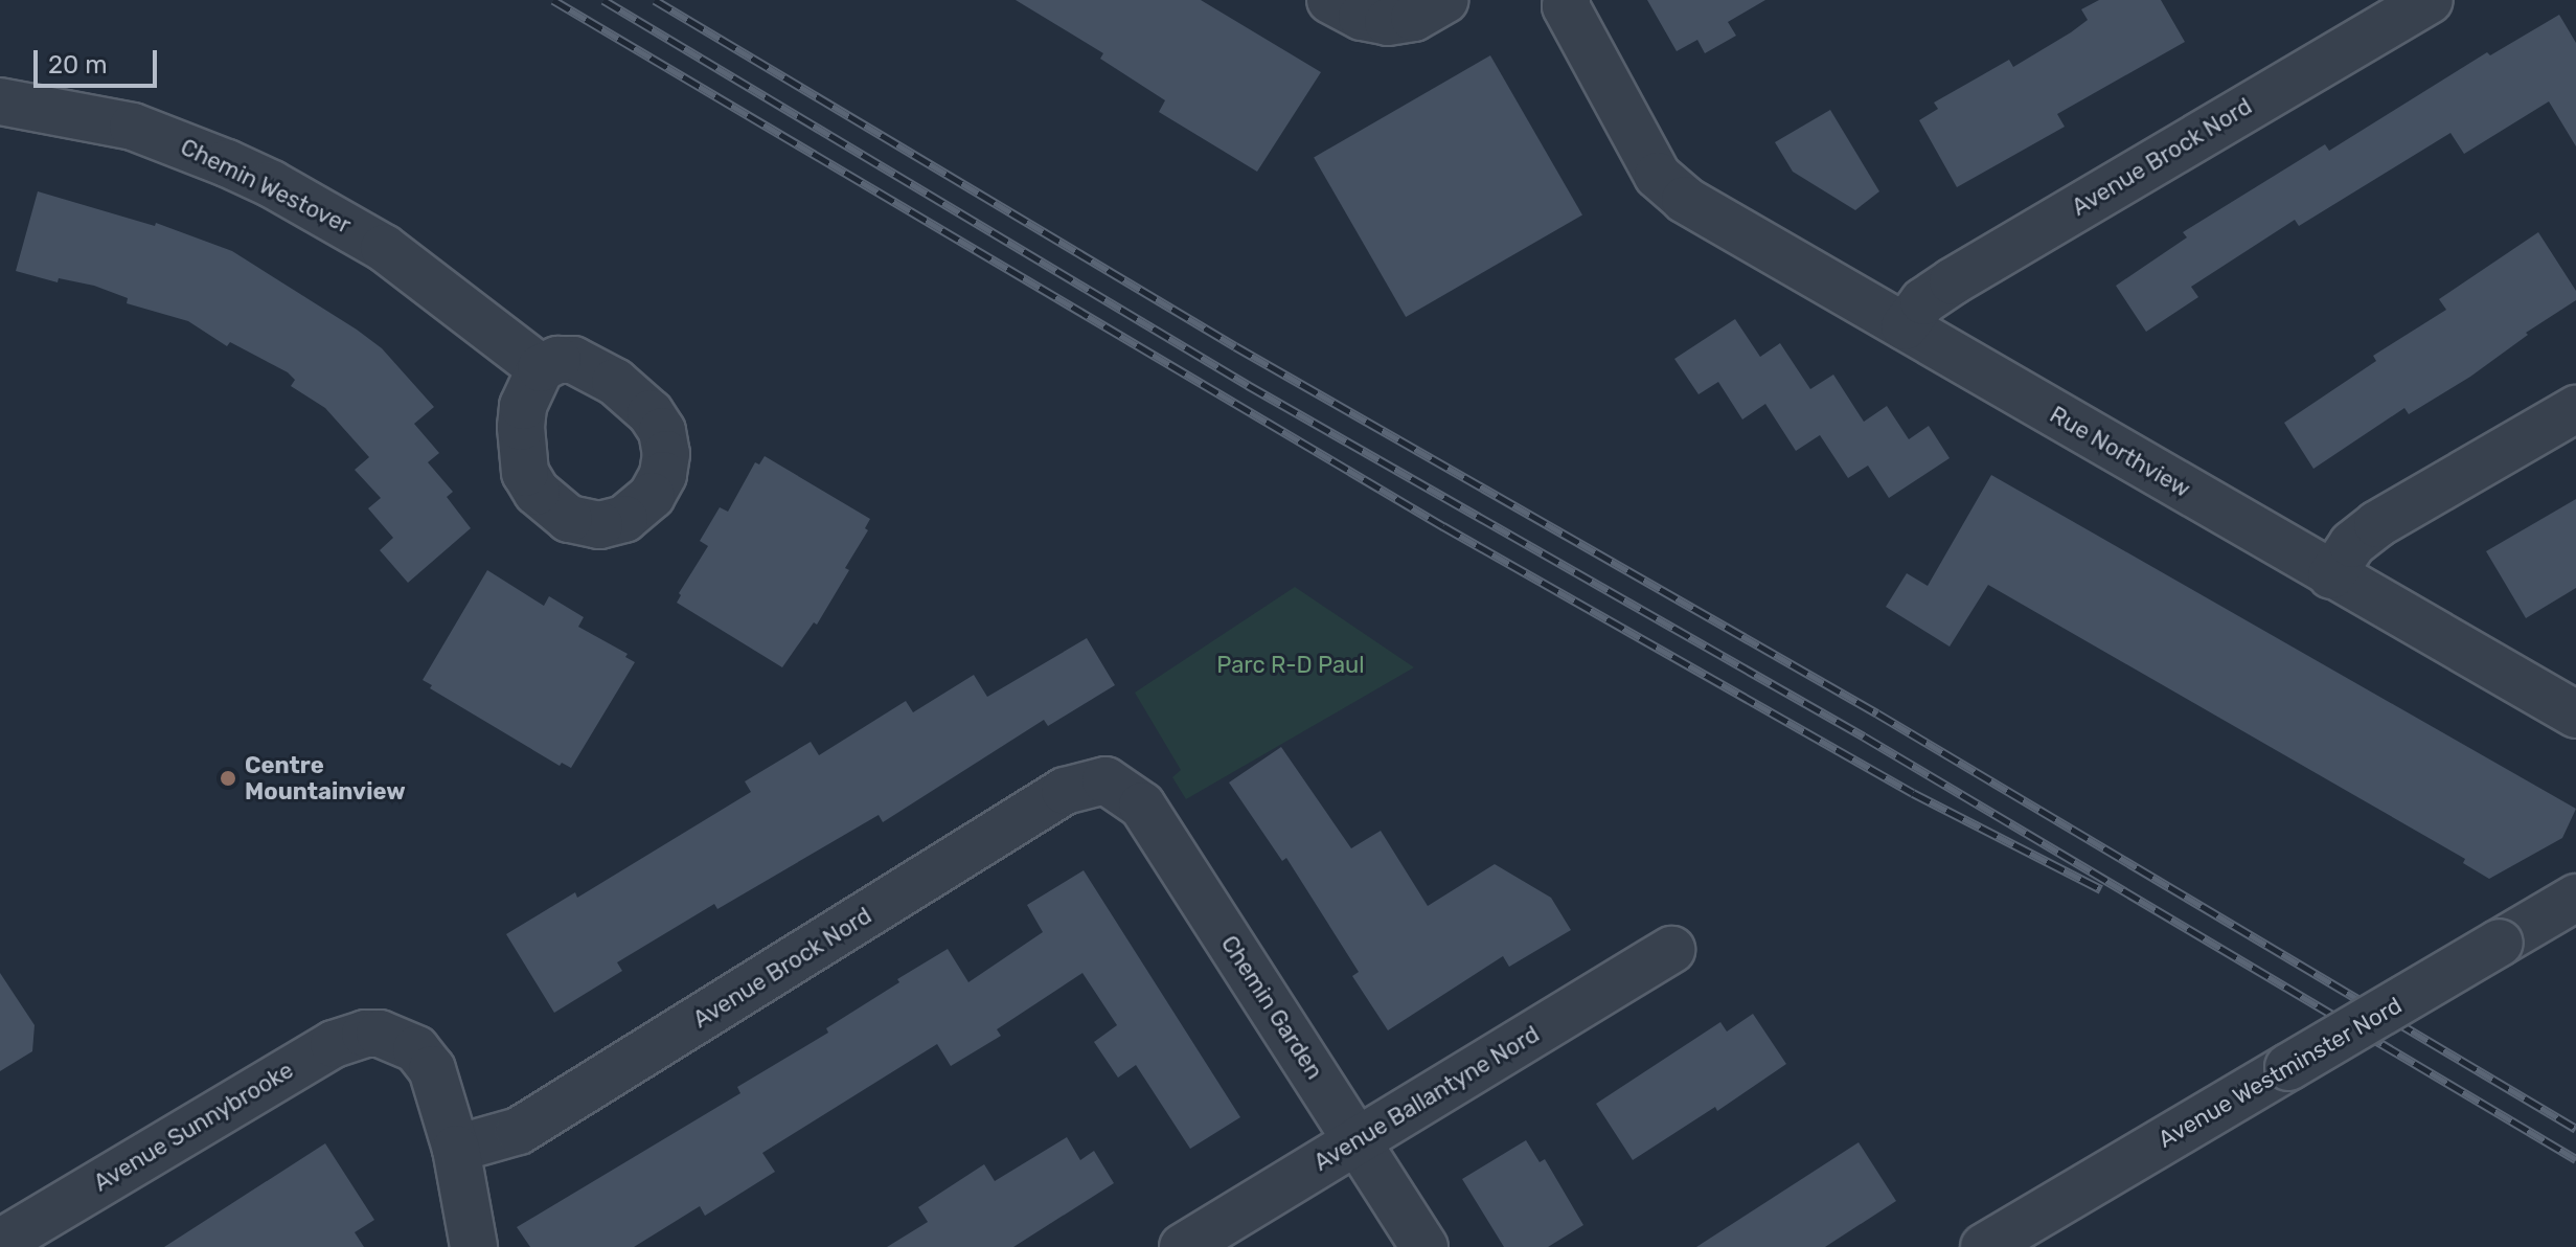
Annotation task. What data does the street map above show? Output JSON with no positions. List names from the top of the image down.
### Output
{
  "streets": {
    "street": [
      "Avenue Brock Nord",
      "Chemin Westover",
      "Rue Northview",
      "Chemin Garden",
      "Avenue Westminster Nord",
      "Avenue Ballantyne Nord",
      "Avenue Sunnybrooke"
    ]
  },
  "crossings": [
    ["Avenue Brock Nord", "Rue Northview"],
    ["Avenue Brock Nord", "Chemin Garden"],
    ["Avenue Brock Nord", "Avenue Sunnybrooke"],
    ["Chemin Garden", "Avenue Ballantyne Nord"]
  ],
  "parks": ["Parc R-D Paul"],
  "places": ["Centre Mountainview"],
  "scale_bar": "20 m"
}
